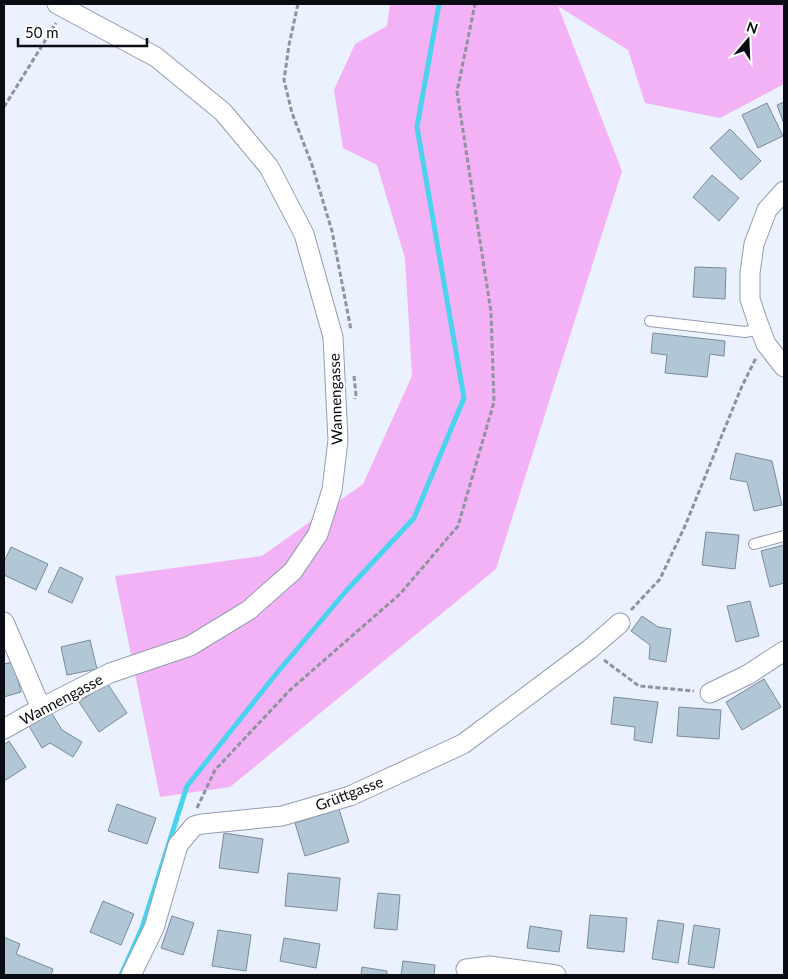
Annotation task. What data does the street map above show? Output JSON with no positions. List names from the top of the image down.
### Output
{
  "streets": {
    "street": ["Wannengasse", "Grüttgasse"]
  },
  "scale_bar": "50 m",
  "north": "top"
}
